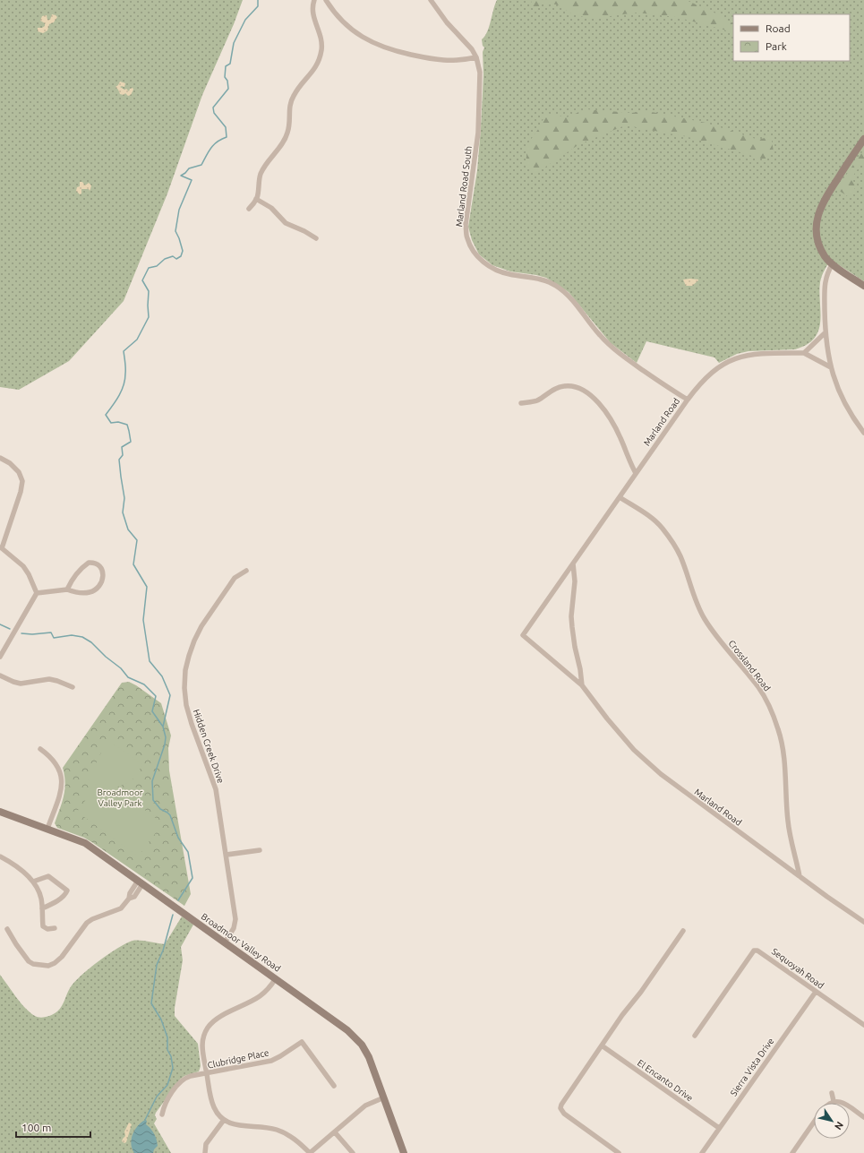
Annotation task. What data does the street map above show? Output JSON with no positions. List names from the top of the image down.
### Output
{
  "streets": {
    "street": [
      "Marland Road South",
      "Marland Road",
      "Crossland Road",
      "Hidden Creek Drive",
      "Broadmoor Valley Road",
      "Sequoyah Road",
      "Clubridge Place",
      "Sierra Vista Drive",
      "El Encanto Drive"
    ]
  },
  "crossings": [
    ["Marland Road South", "Marland Road"],
    ["Marland Road", "Crossland Road"],
    ["Hidden Creek Drive", "Broadmoor Valley Road"],
    ["Sequoyah Road", "Sierra Vista Drive"],
    ["Sierra Vista Drive", "El Encanto Drive"]
  ],
  "parks": ["Broadmoor Valley Park"],
  "legend": ["Road", "Park"],
  "scale_bar": "100 m",
  "north": "bottom right"
}
